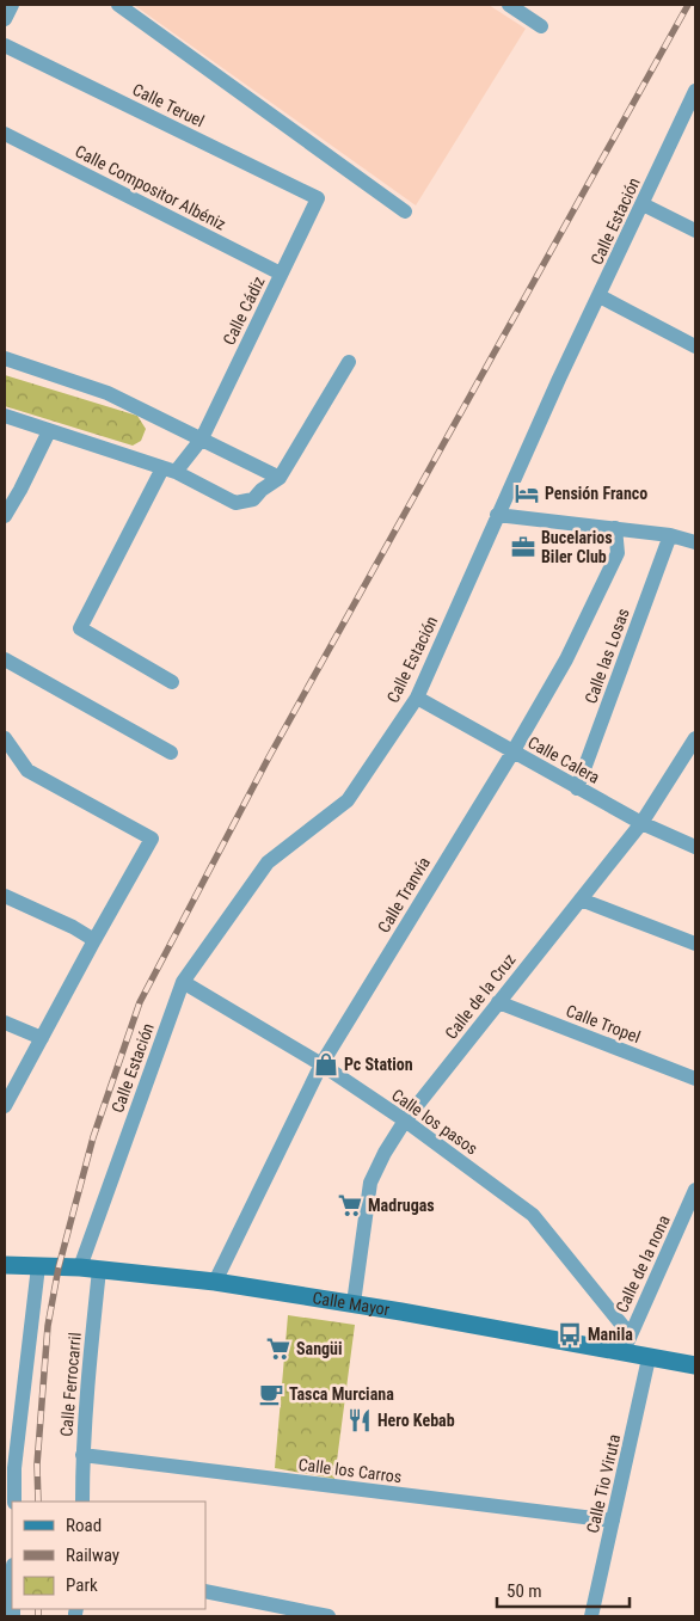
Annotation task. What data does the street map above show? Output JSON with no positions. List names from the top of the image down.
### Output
{
  "streets": {
    "main road": ["Calle Mayor"],
    "street": [
      "Calle Teruel",
      "Calle Compositor Albéniz",
      "Calle Estación",
      "Calle Cádiz",
      "Calle las Losas",
      "Calle Calera",
      "Calle Tranvía",
      "Calle de la Cruz",
      "Calle Tropel",
      "Calle los pasos",
      "Calle de la nona",
      "Calle Ferrocarril",
      "Calle los Carros",
      "Calle Tio Viruta"
    ]
  },
  "crossings": [
    ["Calle Teruel", "Calle Cádiz"],
    ["Calle Compositor Albéniz", "Calle Cádiz"],
    ["Calle Estación", "Calle Calera"],
    ["Calle Estación", "Calle los pasos"],
    ["Calle Estación", "Calle Mayor"],
    ["Calle Estación", "Calle Ferrocarril"],
    ["Calle las Losas", "Calle Calera"],
    ["Calle Calera", "Calle Tranvía"],
    ["Calle Calera", "Calle de la Cruz"],
    ["Calle Tranvía", "Calle los pasos"],
    ["Calle Tranvía", "Calle Mayor"],
    ["Calle de la Cruz", "Calle Tropel"],
    ["Calle de la Cruz", "Calle los pasos"],
    ["Calle de la Cruz", "Calle Mayor"],
    ["Calle los pasos", "Calle de la nona"],
    ["Calle de la nona", "Calle Mayor"],
    ["Calle Mayor", "Calle Ferrocarril"],
    ["Calle Mayor", "Calle Tio Viruta"],
    ["Calle Ferrocarril", "Calle los Carros"],
    ["Calle los Carros", "Calle Tio Viruta"]
  ],
  "places": {
    "hotel": ["Pensión Franco"],
    "office": ["Bucelarios Biler Club"],
    "shop": ["Pc Station"],
    "supermarket": ["Madrugas", "Sangüi"],
    "bus stop": ["Manila"],
    "cafe": ["Tasca Murciana"],
    "restaurant": ["Hero Kebab"]
  },
  "legend": ["Road", "Railway", "Park"],
  "scale_bar": "50 m"
}
